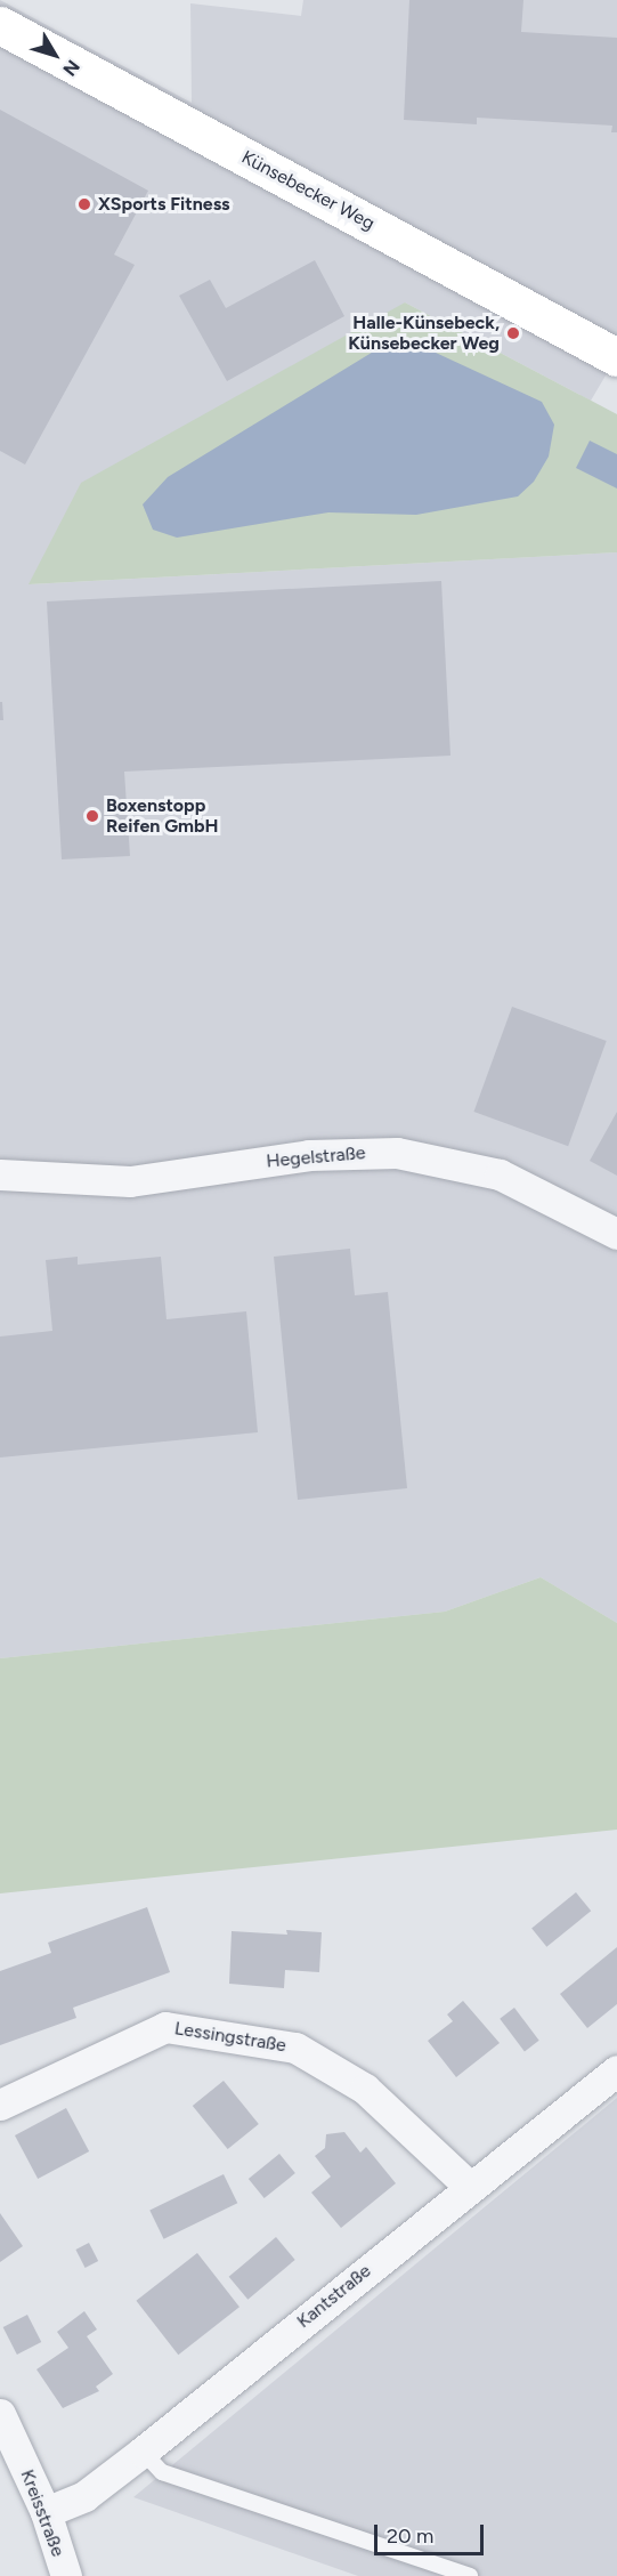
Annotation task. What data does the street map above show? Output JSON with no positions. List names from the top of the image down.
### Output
{
  "streets": {
    "street": [
      "Künsebecker Weg",
      "Hegelstraße",
      "Lessingstraße",
      "Kantstraße",
      "Kreisstraße"
    ]
  },
  "crossings": [
    ["Lessingstraße", "Kantstraße"],
    ["Kantstraße", "Kreisstraße"]
  ],
  "places": ["XSports Fitness", "Halle-Künsebeck, Künsebecker Weg", "Boxenstopp Reifen GmbH"],
  "scale_bar": "20 m",
  "north": "bottom right"
}
